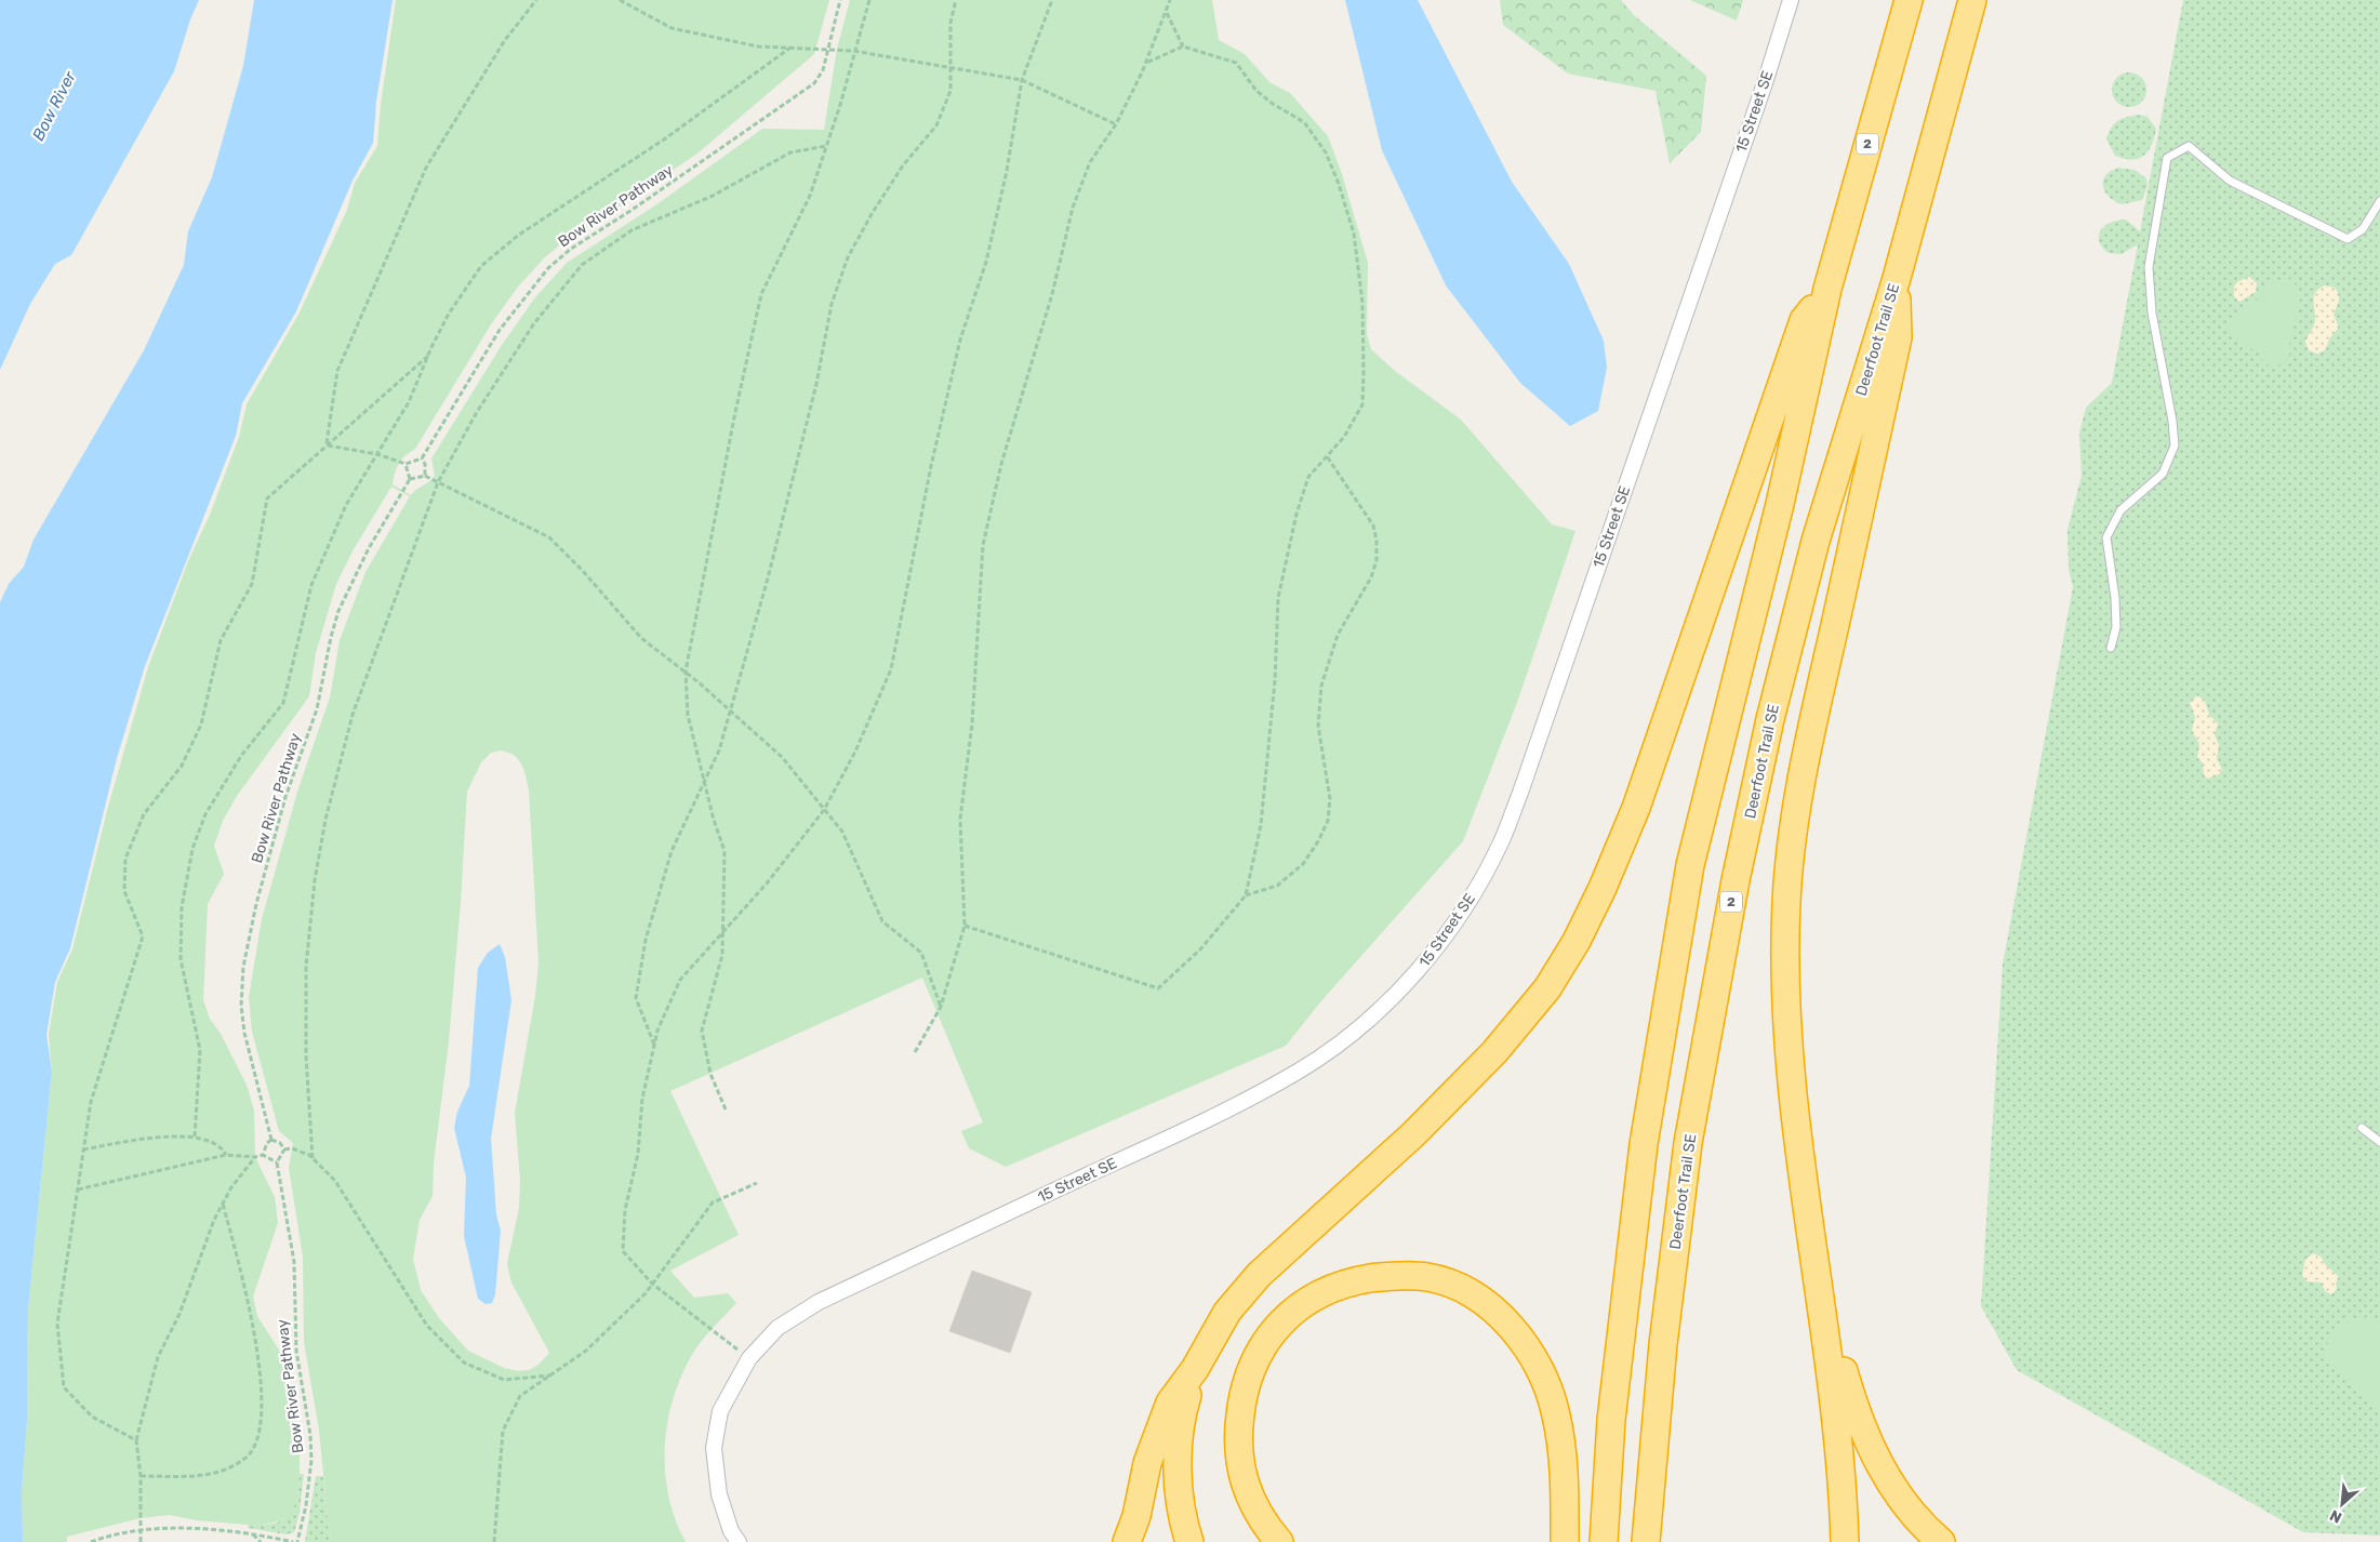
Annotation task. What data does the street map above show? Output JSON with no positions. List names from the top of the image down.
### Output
{
  "streets": {
    "highway": ["2", "Deerfoot Trail SE"],
    "street": ["15 Street SE"],
    "path": ["Bow River Pathway"]
  },
  "water": ["Bow River"],
  "north": "bottom left"
}
